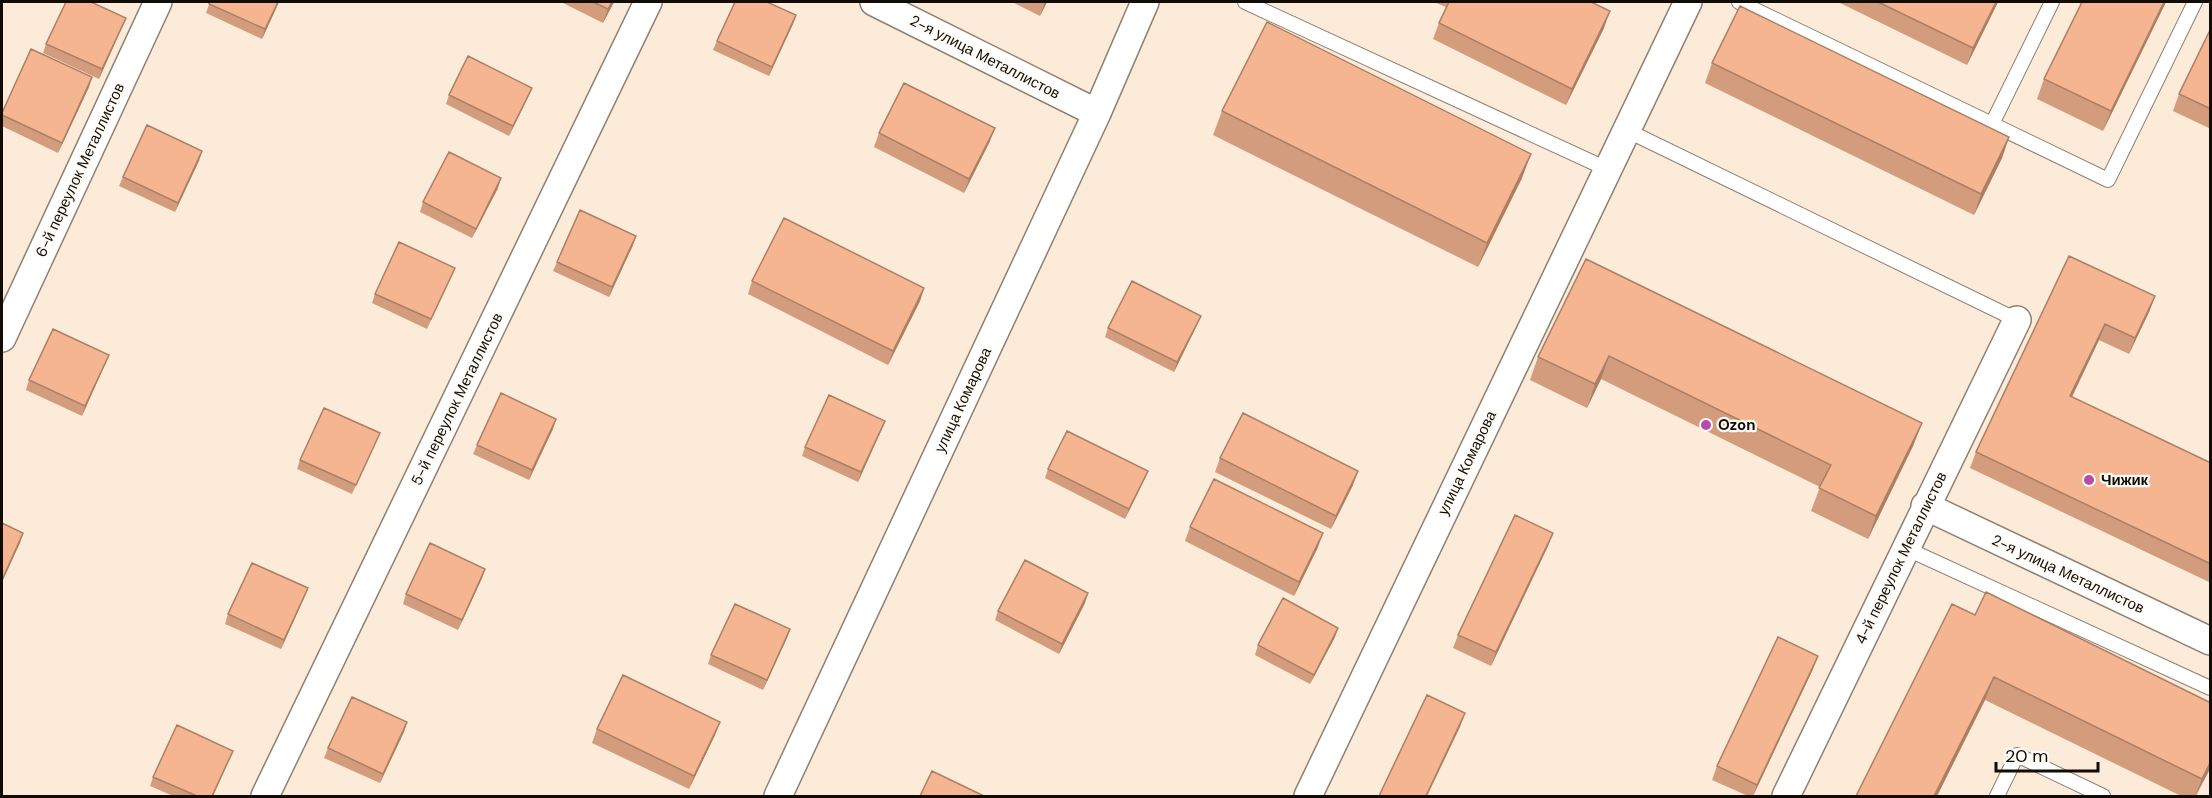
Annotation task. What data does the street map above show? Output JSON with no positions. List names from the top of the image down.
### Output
{
  "streets": {
    "street": [
      "2-я улица Металлистов",
      "6-й переулок Металлистов",
      "5-й переулок Металлистов",
      "улица Комарова",
      "4-й переулок Металлистов"
    ]
  },
  "crossings": [
    ["2-я улица Металлистов", "улица Комарова"],
    ["2-я улица Металлистов", "4-й переулок Металлистов"]
  ],
  "places": ["Ozon", "Чижик"],
  "scale_bar": "20 m"
}
